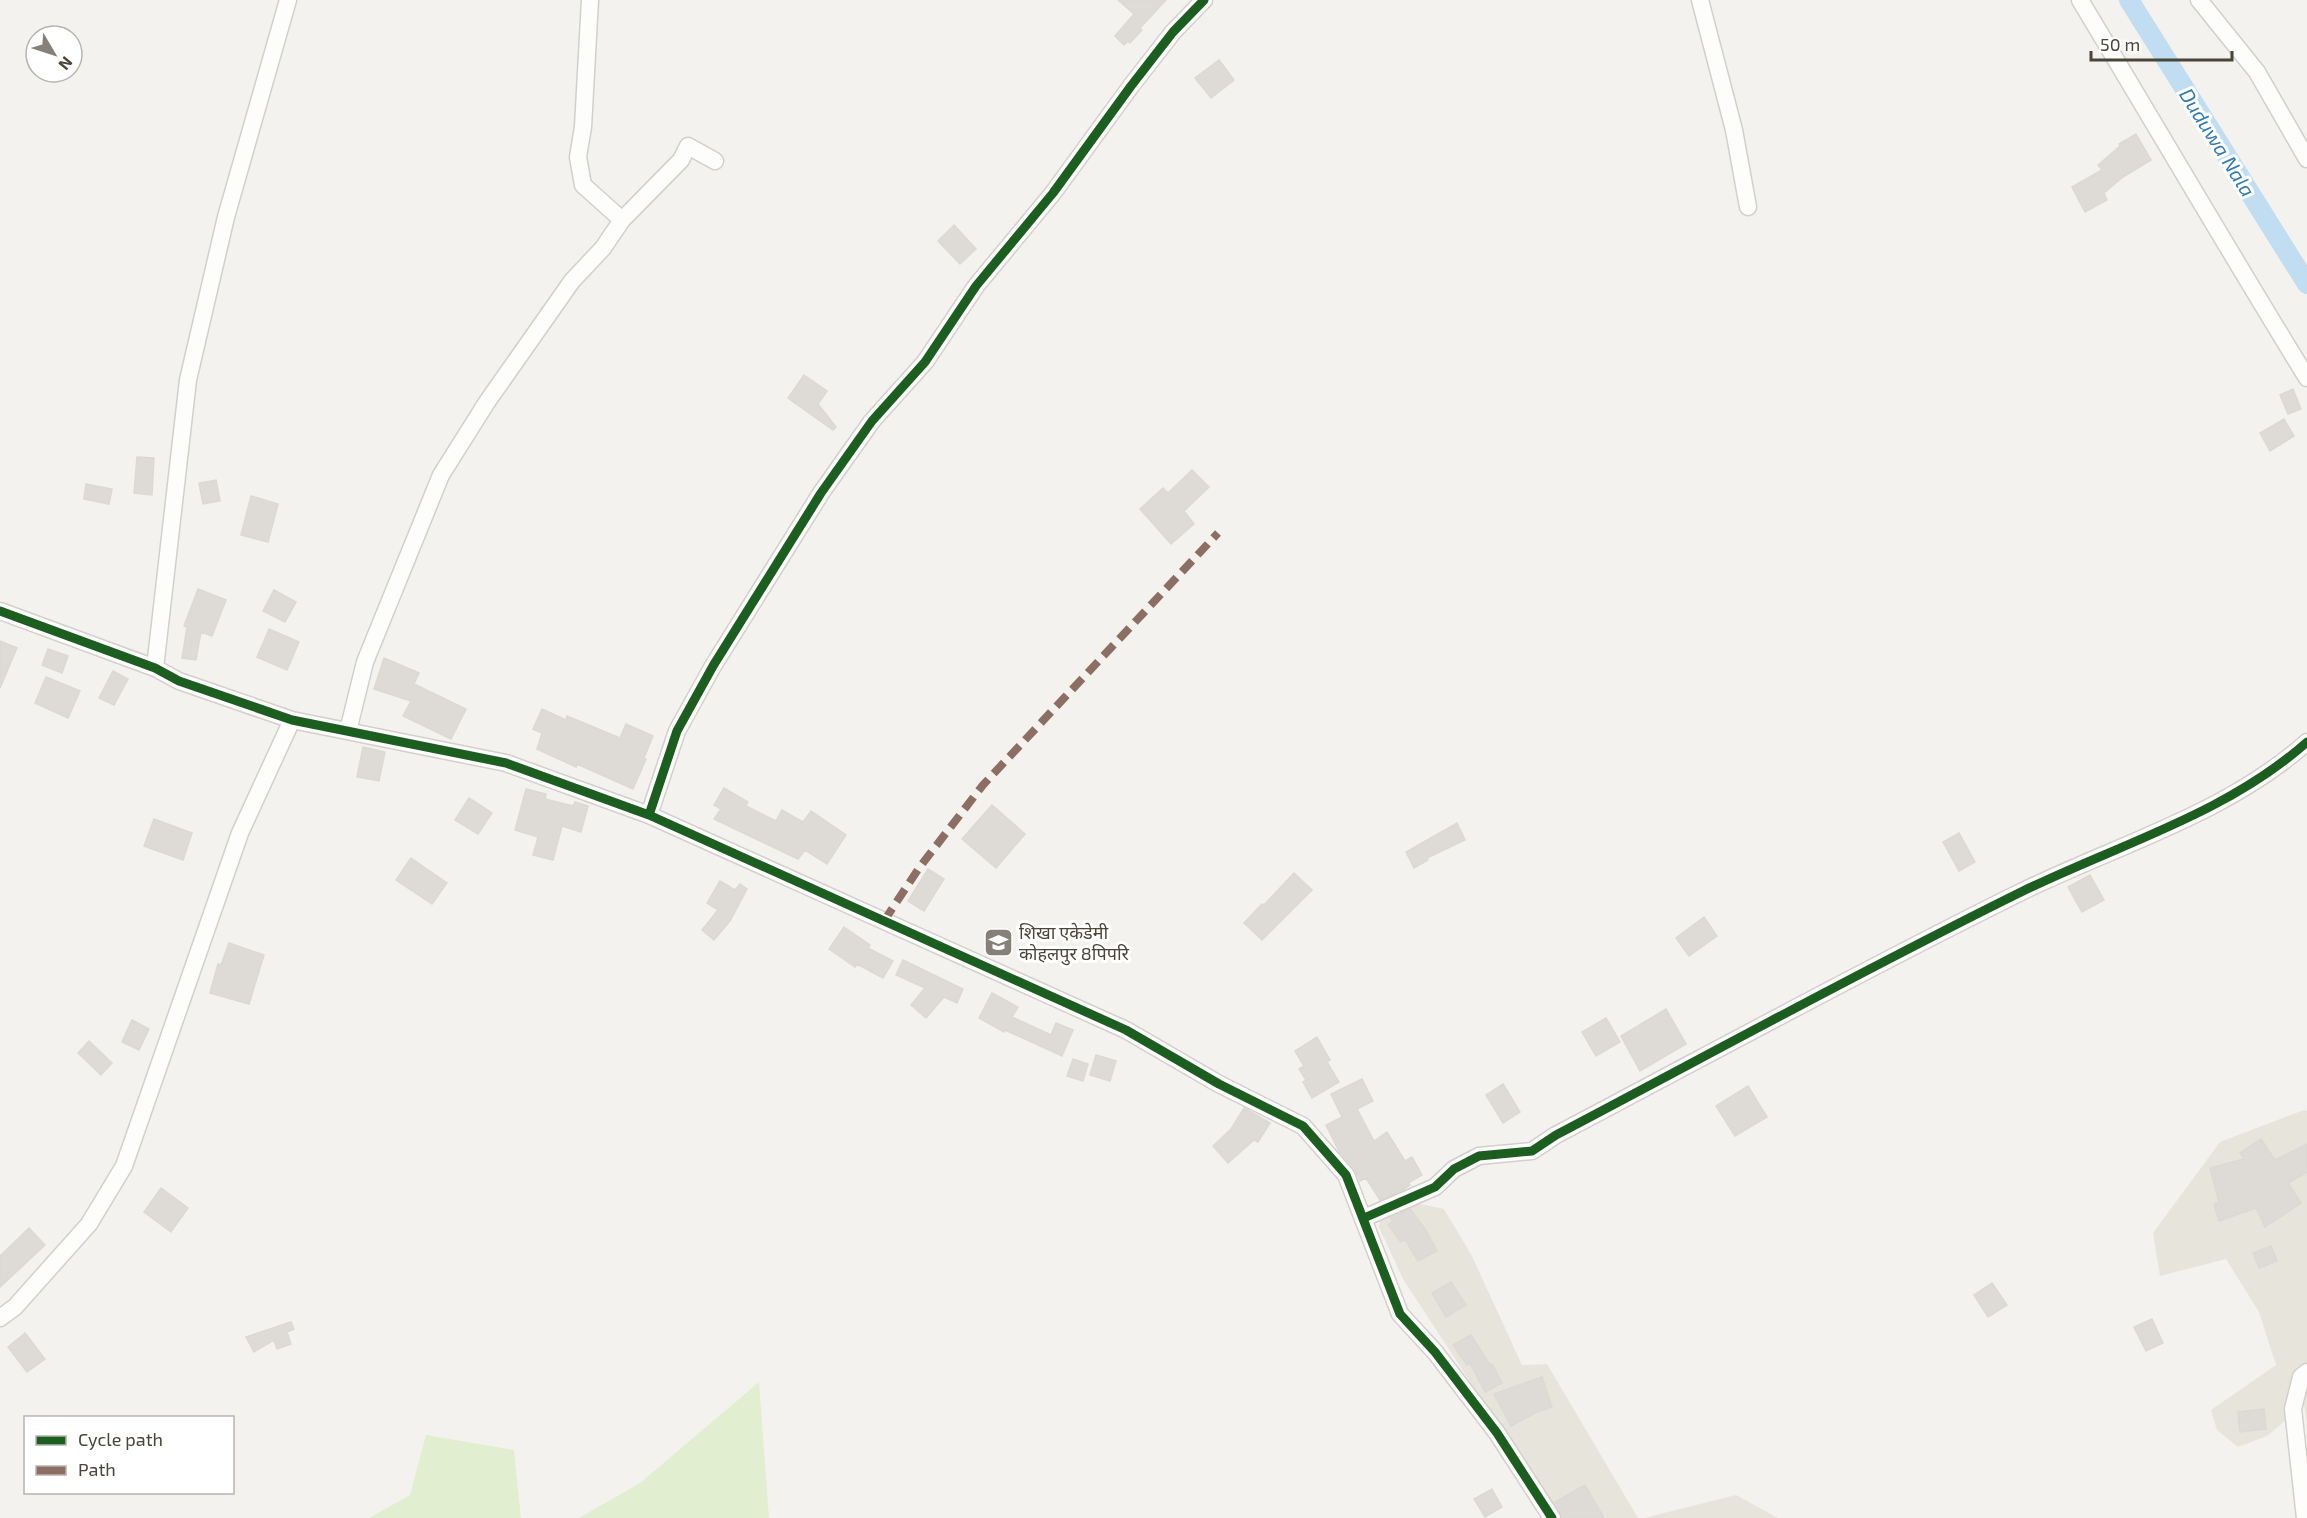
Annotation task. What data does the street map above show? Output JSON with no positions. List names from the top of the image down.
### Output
{
  "water": ["Duduwa Nala"],
  "places": {
    "school or university": ["शिखा एकेडेमी कोहलपुर 8पिपरि"]
  },
  "legend": ["Cycle path", "Path"],
  "scale_bar": "50 m",
  "north": "bottom right"
}
